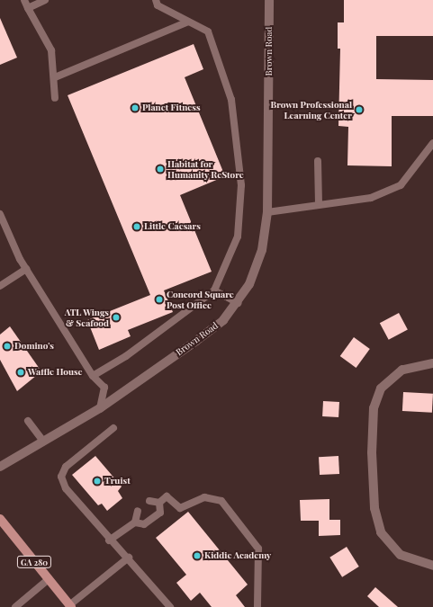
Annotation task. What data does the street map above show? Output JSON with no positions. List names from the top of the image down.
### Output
{
  "streets": {
    "main road": ["GA 280"],
    "street": ["Brown Road"]
  },
  "places": [
    "Planet Fitness",
    "Brown Professional Learning Center",
    "Habitat for Humanity ReStore",
    "Little Caesars",
    "Concord Square Post Office",
    "ATL Wings & Seafood",
    "Domino's",
    "Waffle House",
    "Truist",
    "Kiddie Academy"
  ]
}
